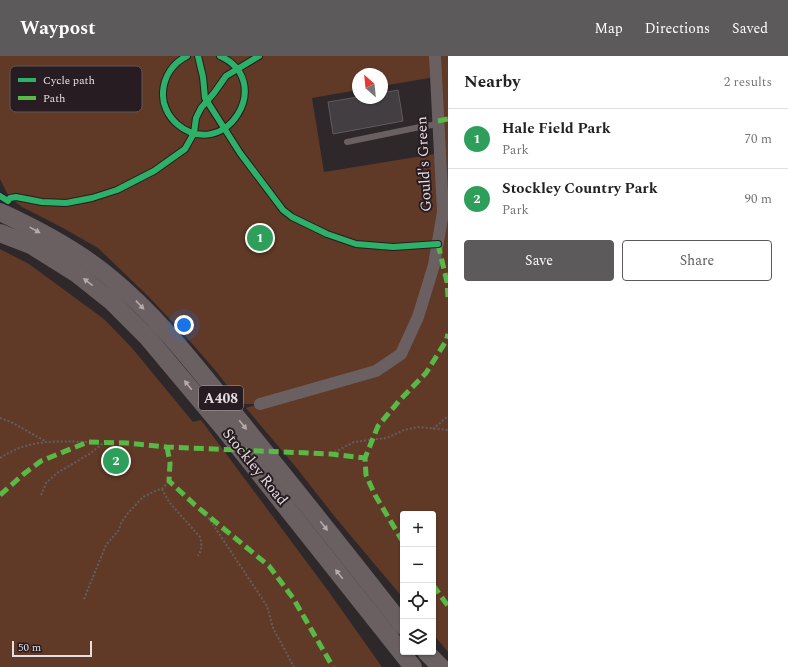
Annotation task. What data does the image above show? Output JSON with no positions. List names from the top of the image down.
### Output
{
  "streets": {
    "main road": ["A408", "Stockley Road"],
    "street": ["Gould's Green"]
  },
  "legend": ["Cycle path", "Path"],
  "scale_bar": "50 m",
  "north": "top left",
  "page": {
    "header": "Waypost",
    "nav": ["Map", "Directions", "Saved"],
    "heading": ["Nearby", "2 results"],
    "list": [
      {
        "mark": "1",
        "name": "Hale Field Park",
        "note": "Park",
        "value": "70 m"
      },
      {
        "mark": "2",
        "name": "Stockley Country Park",
        "note": "Park",
        "value": "90 m"
      }
    ],
    "pins": ["1", "2"],
    "buttons": ["Save", "Share"],
    "map_buttons": ["+", "−"],
    "scale": "50 m"
  }
}
